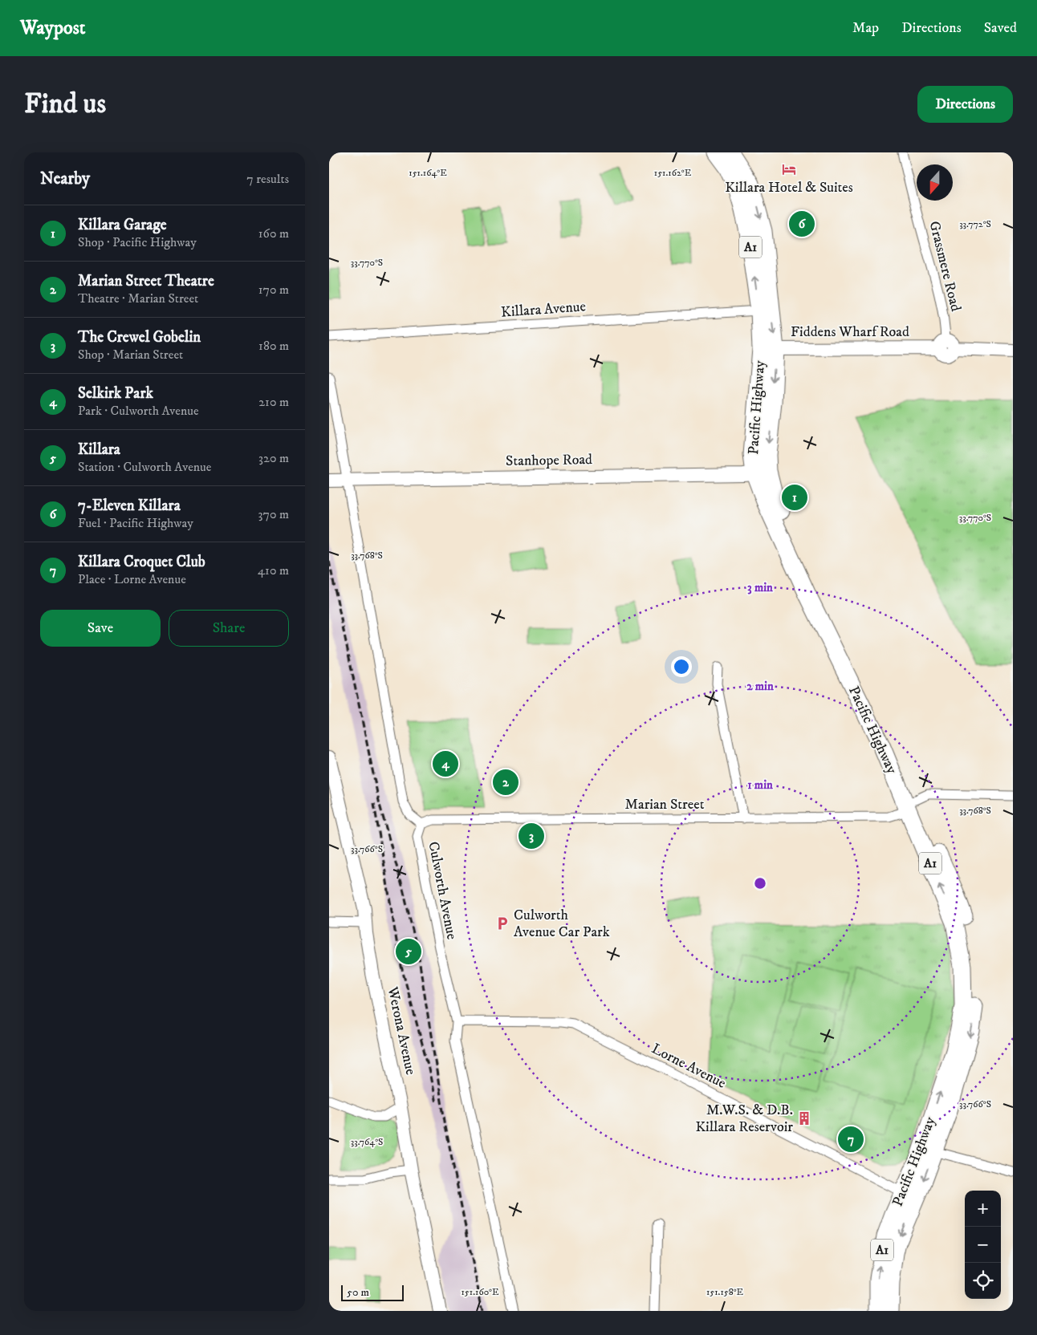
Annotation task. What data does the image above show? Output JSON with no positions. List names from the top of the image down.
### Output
{
  "streets": {
    "highway": ["A1", "Pacific Highway"],
    "street": [
      "Grassmere Road",
      "Killara Avenue",
      "Fiddens Wharf Road",
      "Stanhope Road",
      "Marian Street",
      "Culworth Avenue",
      "Werona Avenue",
      "Lorne Avenue"
    ]
  },
  "crossings": [
    ["Grassmere Road", "Fiddens Wharf Road"],
    ["Killara Avenue", "Pacific Highway"],
    ["Fiddens Wharf Road", "Pacific Highway"],
    ["Pacific Highway", "Stanhope Road"],
    ["Pacific Highway", "Marian Street"],
    ["Pacific Highway", "Lorne Avenue"],
    ["Stanhope Road", "Culworth Avenue"],
    ["Marian Street", "Culworth Avenue"],
    ["Culworth Avenue", "Lorne Avenue"]
  ],
  "places": {
    "hotel": ["Killara Hotel & Suites"],
    "parking": ["Culworth Avenue Car Park"],
    "building": ["M.W.S. & D.B. Killara Reservoir"]
  },
  "scale_bar": "50 m",
  "north": "bottom",
  "page": {
    "header": "Waypost",
    "nav": ["Map", "Directions", "Saved"],
    "buttons": [
      "Directions",
      ["Save", "Share"]
    ],
    "title": "Find us",
    "heading": ["Nearby", "7 results"],
    "list": [
      {
        "mark": "1",
        "name": "Killara Garage",
        "note": "Shop · Pacific Highway",
        "value": "160 m"
      },
      {
        "mark": "2",
        "name": "Marian Street Theatre",
        "note": "Theatre · Marian Street",
        "value": "170 m"
      },
      {
        "mark": "3",
        "name": "The Crewel Gobelin",
        "note": "Shop · Marian Street",
        "value": "180 m"
      },
      {
        "mark": "4",
        "name": "Selkirk Park",
        "note": "Park · Culworth Avenue",
        "value": "210 m"
      },
      {
        "mark": "5",
        "name": "Killara",
        "note": "Station · Culworth Avenue",
        "value": "320 m"
      },
      {
        "mark": "6",
        "name": "7-Eleven Killara",
        "note": "Fuel · Pacific Highway",
        "value": "370 m"
      },
      {
        "mark": "7",
        "name": "Killara Croquet Club",
        "note": "Place · Lorne Avenue",
        "value": "410 m"
      }
    ],
    "pins": [
      "6",
      "1",
      "4",
      "2",
      "3",
      "5",
      "7"
    ],
    "map_buttons": ["+", "−"],
    "scale": "50 m"
  },
  "coordinates": [
    "151.164°E",
    "151.162°E",
    "33.772°S",
    "33.770°S",
    "33.768°S",
    "33.766°S",
    "33.764°S",
    "151.160°E",
    "151.158°E"
  ],
  "rings": ["3 min", "2 min", "1 min"]
}
